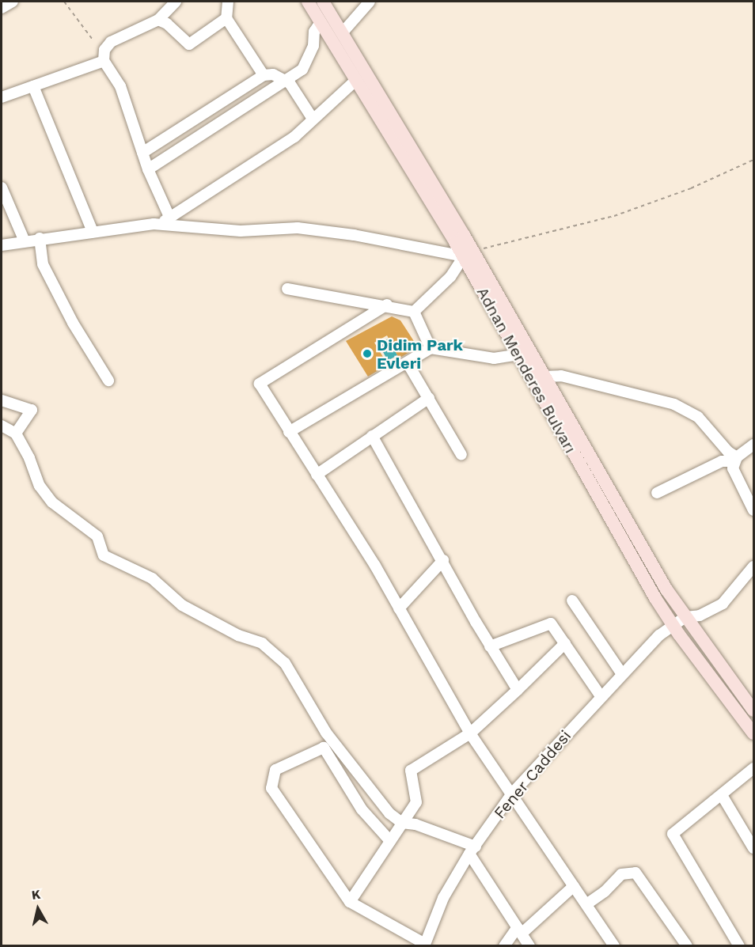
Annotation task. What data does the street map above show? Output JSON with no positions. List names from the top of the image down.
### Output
{
  "streets": {
    "main road": ["Adnan Menderes Bulvarı"],
    "street": ["Fener Caddesi"]
  },
  "crossings": [
    ["Adnan Menderes Bulvarı", "Fener Caddesi"]
  ],
  "places": ["Didim Park Evleri"],
  "north": "top"
}
